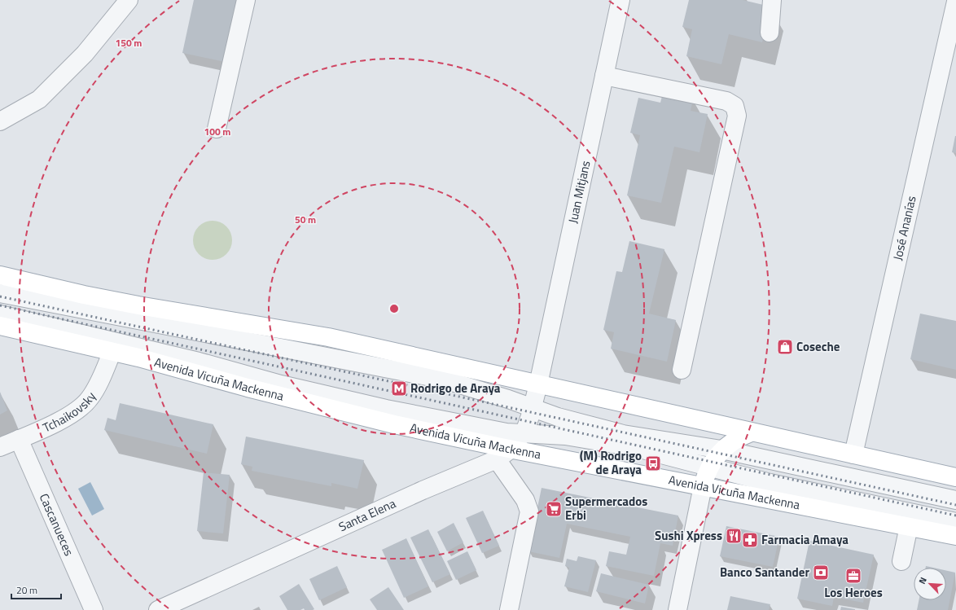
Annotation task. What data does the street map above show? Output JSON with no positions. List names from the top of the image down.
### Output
{
  "streets": {
    "main road": ["Avenida Vicuña Mackenna"],
    "street": [
      "Juan Mitjans",
      "José Ananías",
      "Tchaikovsky",
      "Santa Elena",
      "Cascanueces"
    ]
  },
  "crossings": [
    ["Juan Mitjans", "Santa Elena"],
    ["Avenida Vicuña Mackenna", "Tchaikovsky"],
    ["Avenida Vicuña Mackenna", "Santa Elena"],
    ["Tchaikovsky", "Cascanueces"]
  ],
  "places": {
    "shop": ["Coseche"],
    "metro station": ["Rodrigo de Araya"],
    "bus stop": ["(M) Rodrigo de Araya"],
    "supermarket": ["Supermercados Erbi"],
    "restaurant": ["Sushi Xpress"],
    "pharmacy": ["Farmacia Amaya"],
    "bank": ["Banco Santander"],
    "office": ["Los Heroes"]
  },
  "scale_bar": "20 m",
  "north": "top left",
  "rings": ["150 m", "100 m", "50 m"]
}
